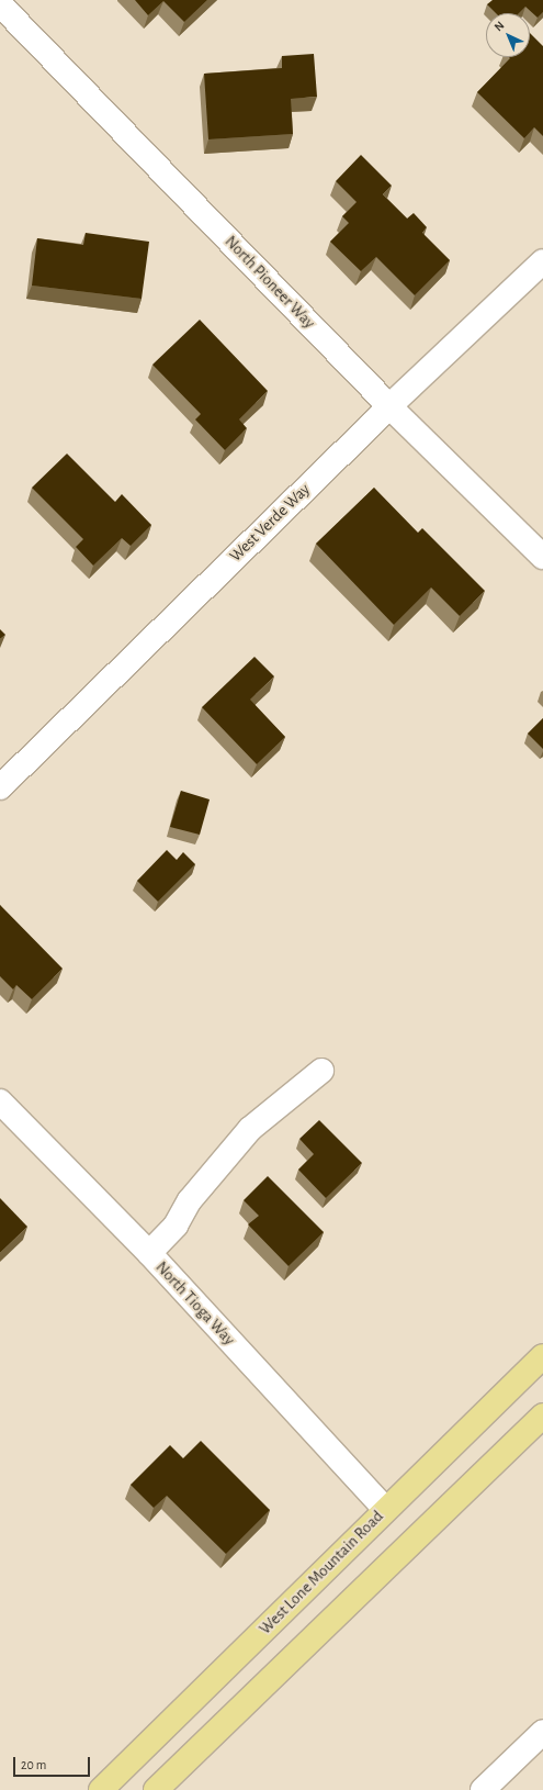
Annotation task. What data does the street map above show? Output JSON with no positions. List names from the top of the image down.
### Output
{
  "streets": {
    "main road": ["West Lone Mountain Road"],
    "street": ["North Pioneer Way", "West Verde Way", "North Tioga Way"]
  },
  "crossings": [
    ["North Pioneer Way", "West Verde Way"],
    ["North Tioga Way", "West Lone Mountain Road"]
  ],
  "scale_bar": "20 m",
  "north": "top left"
}
